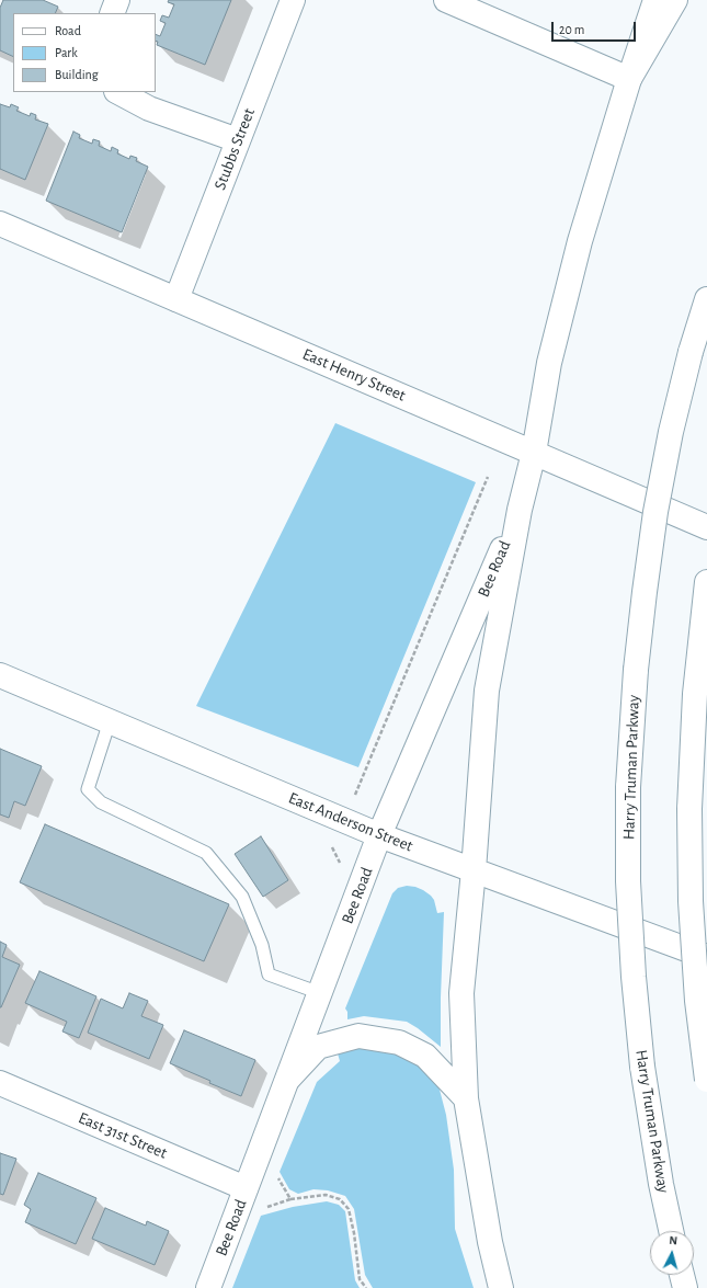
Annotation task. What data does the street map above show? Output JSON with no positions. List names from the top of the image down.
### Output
{
  "streets": {
    "main road": [
      "Stubbs Street",
      "East Henry Street",
      "Bee Road",
      "Harry Truman Parkway",
      "East Anderson Street",
      "East 31st Street"
    ]
  },
  "crossings": [
    ["Stubbs Street", "East Henry Street"],
    ["Bee Road", "East Anderson Street"],
    ["Bee Road", "East 31st Street"]
  ],
  "legend": ["Road", "Park", "Building"],
  "scale_bar": "20 m",
  "north": "top"
}
